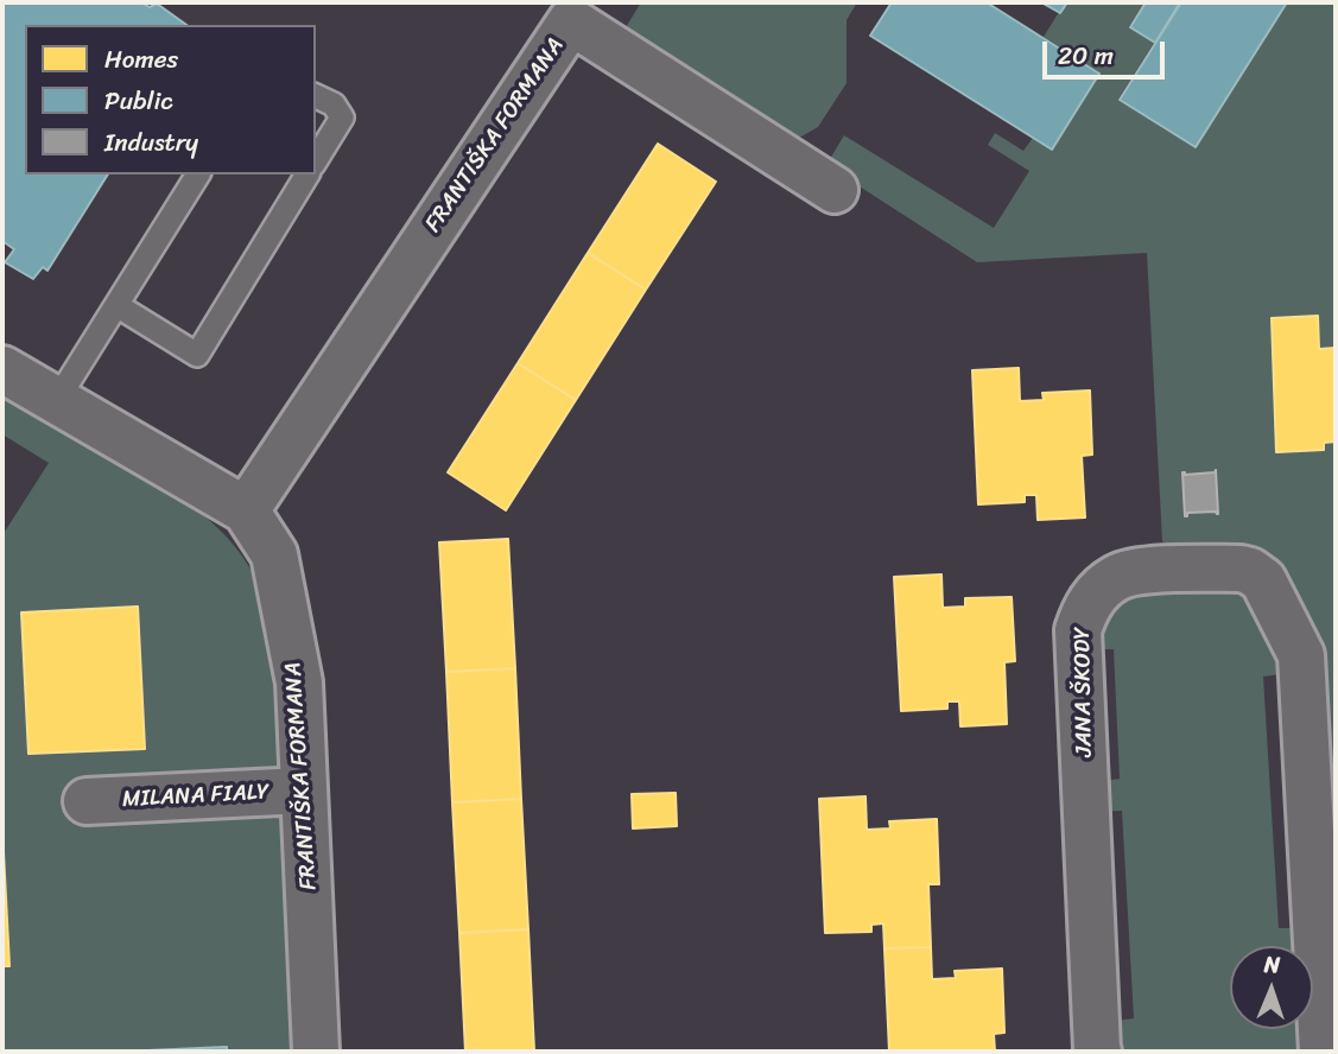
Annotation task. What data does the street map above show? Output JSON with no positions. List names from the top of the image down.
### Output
{
  "streets": {
    "street": ["FRANTIŠKA FORMANA", "JANA ŠKODY", "MILANA FIALY"]
  },
  "crossings": [
    ["FRANTIŠKA FORMANA", "MILANA FIALY"]
  ],
  "legend": ["Homes", "Public", "Industry"],
  "scale_bar": "20 m",
  "north": "top"
}
